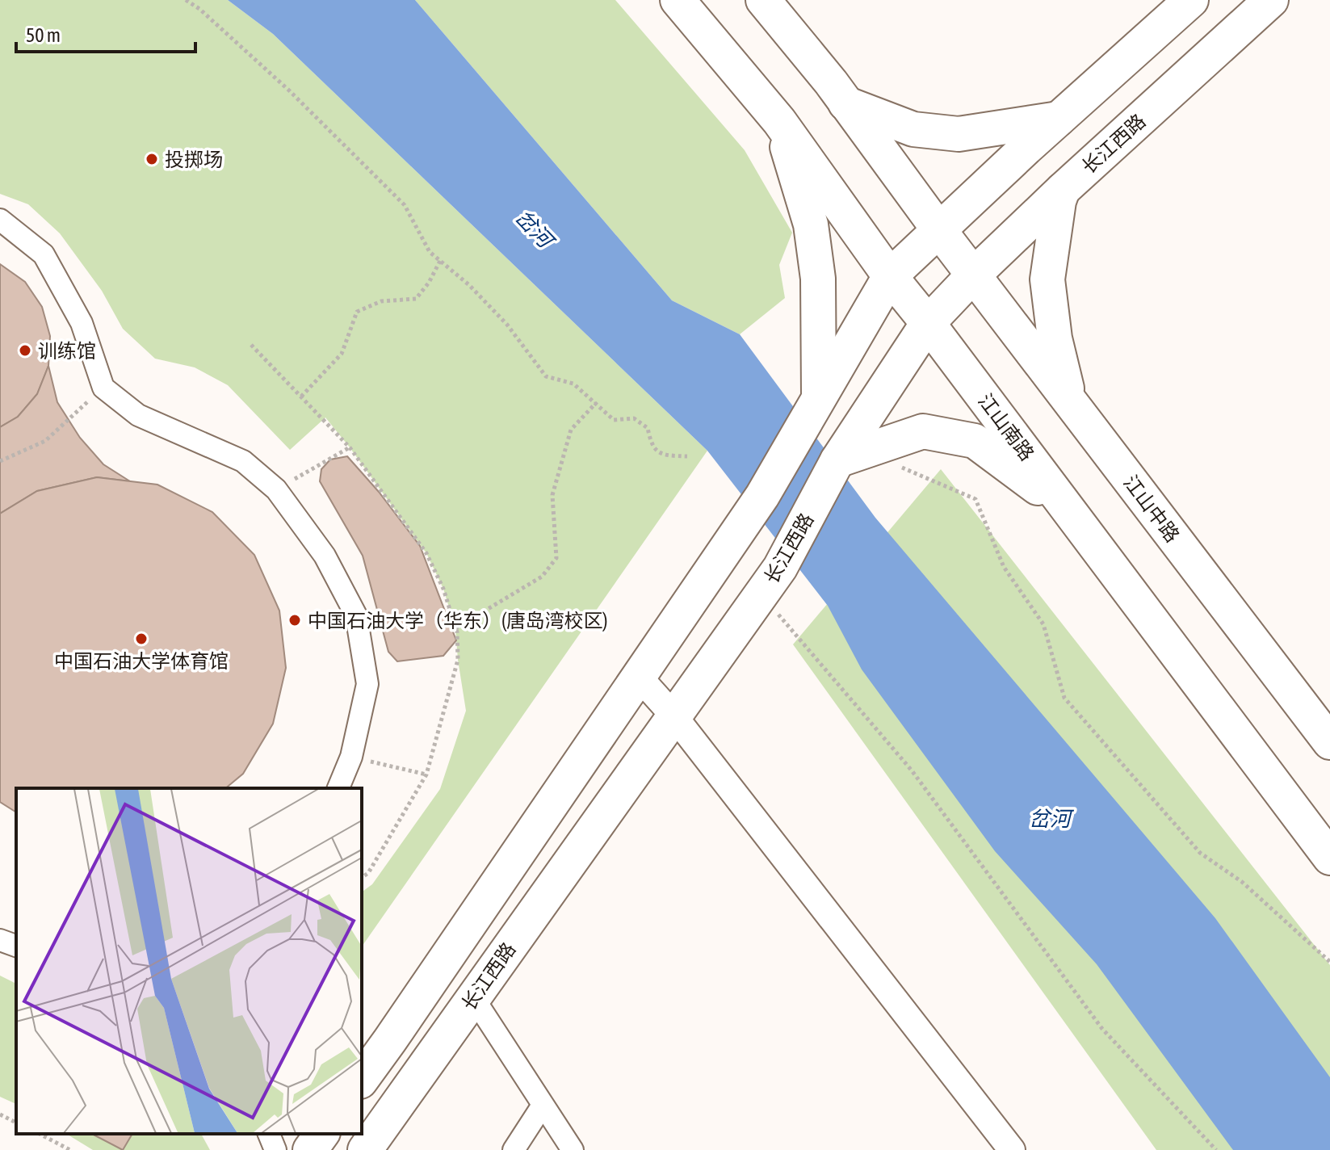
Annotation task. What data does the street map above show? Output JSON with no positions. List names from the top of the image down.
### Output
{
  "streets": {
    "main road": ["长江西路", "江山南路", "江山中路"]
  },
  "crossings": [
    ["长江西路", "江山南路"],
    ["长江西路", "江山中路"]
  ],
  "water": ["岔河"],
  "places": [
    "投掷场",
    "训练馆",
    "中国石油大学（华东）(唐岛湾校区)",
    "中国石油大学体育馆"
  ],
  "scale_bar": "50 m"
}
